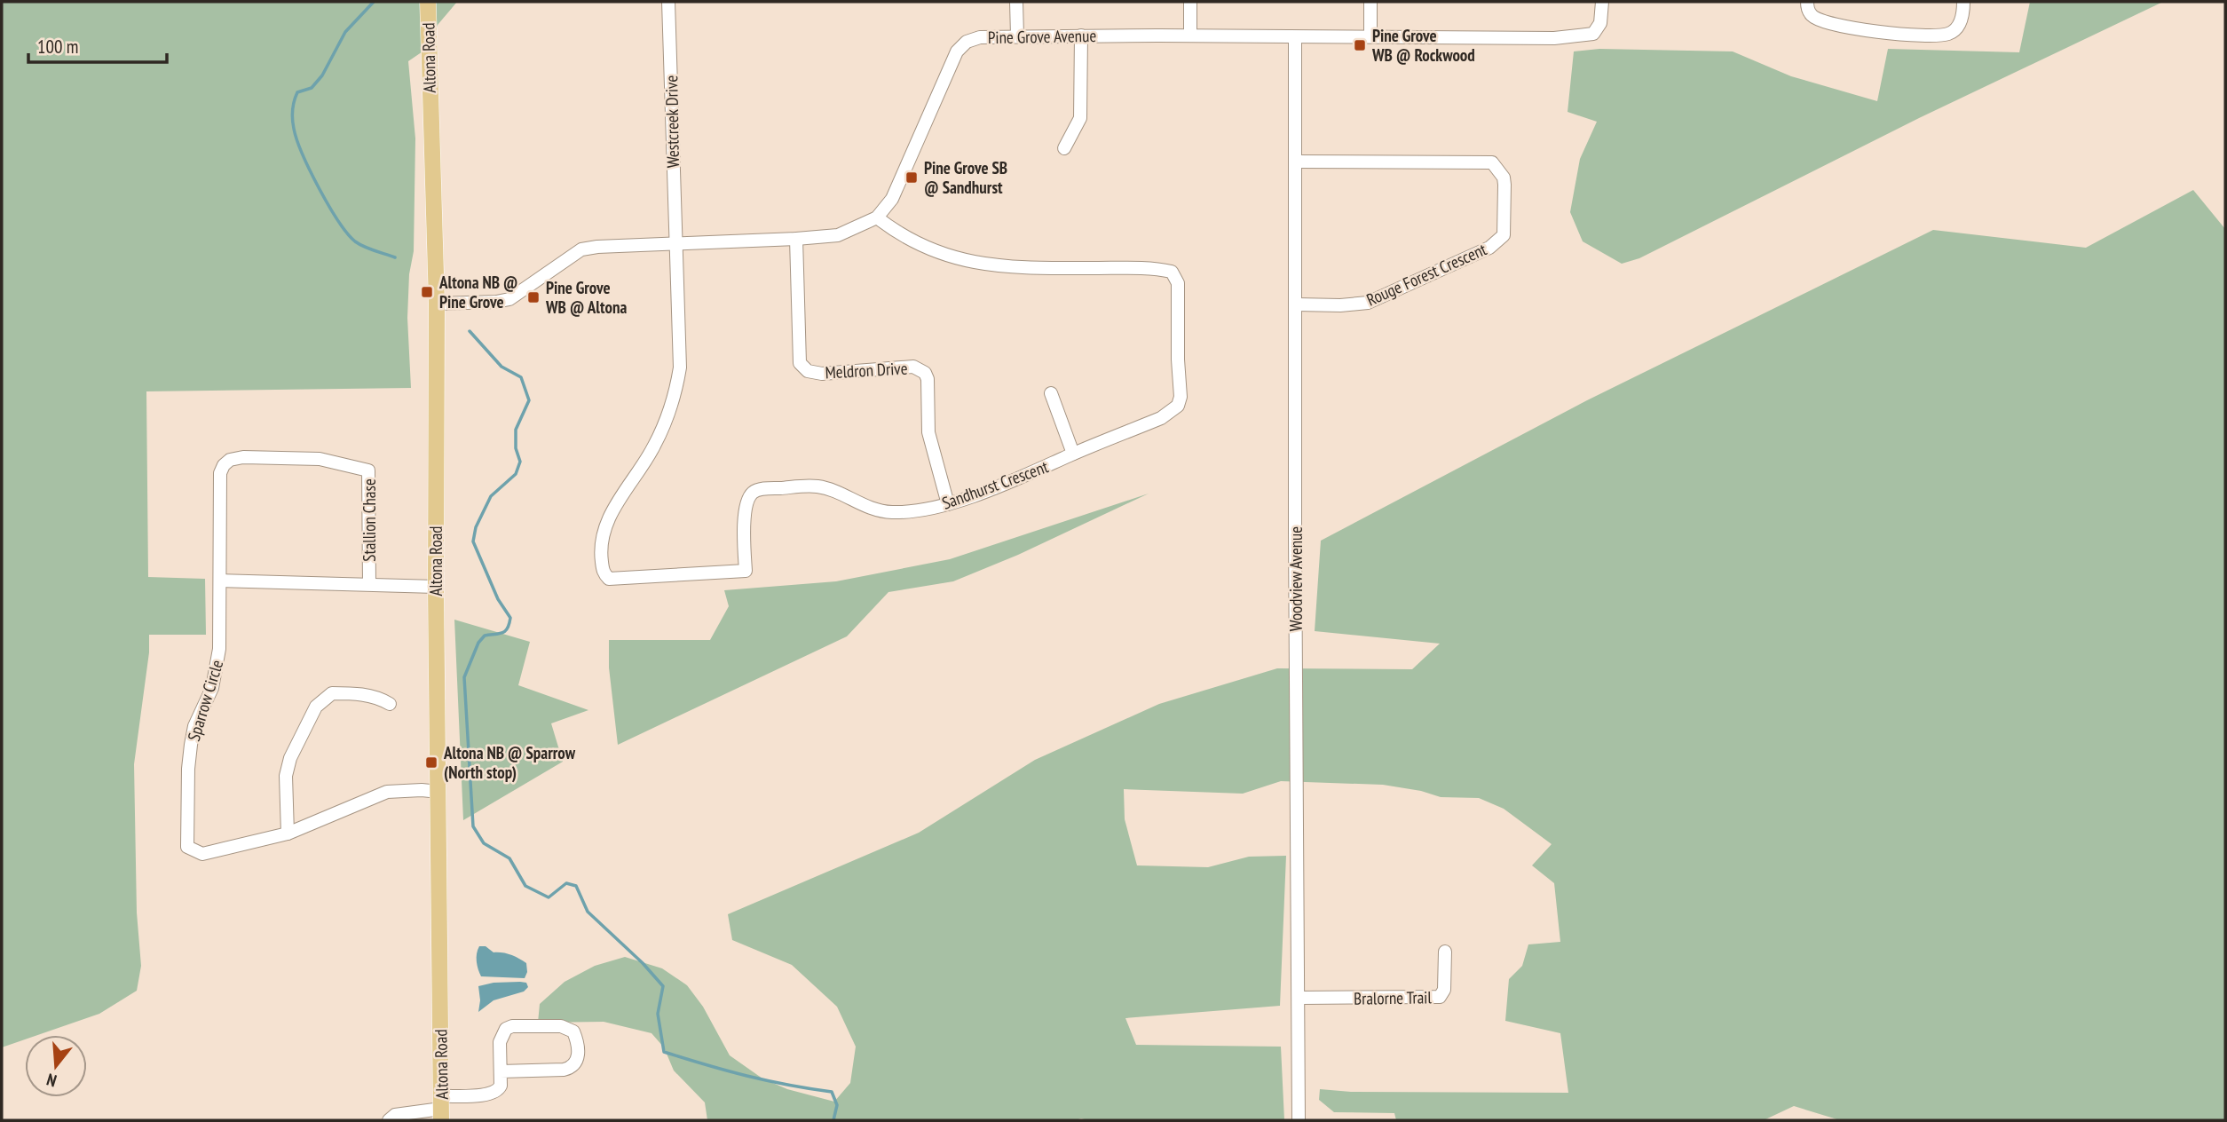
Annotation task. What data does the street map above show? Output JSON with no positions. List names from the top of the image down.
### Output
{
  "streets": {
    "main road": ["Altona Road"],
    "street": [
      "Pine Grove Avenue",
      "Westcreek Drive",
      "Rouge Forest Crescent",
      "Meldron Drive",
      "Sandhurst Crescent",
      "Stallion Chase",
      "Woodview Avenue",
      "Sparrow Circle",
      "Bralorne Trail"
    ]
  },
  "crossings": [
    ["Pine Grove Avenue", "Sandhurst Crescent"],
    ["Pine Grove Avenue", "Woodview Avenue"],
    ["Altona Road", "Sparrow Circle"],
    ["Westcreek Drive", "Sandhurst Crescent"],
    ["Rouge Forest Crescent", "Woodview Avenue"],
    ["Meldron Drive", "Sandhurst Crescent"],
    ["Stallion Chase", "Sparrow Circle"],
    ["Woodview Avenue", "Bralorne Trail"]
  ],
  "places": {
    "transit": [
      "Pine Grove WB @ Rockwood",
      "Pine Grove SB @ Sandhurst",
      "Altona NB @ Pine Grove",
      "Pine Grove WB @ Altona",
      "Altona NB @ Sparrow (North stop)"
    ]
  },
  "scale_bar": "100 m",
  "north": "bottom"
}
